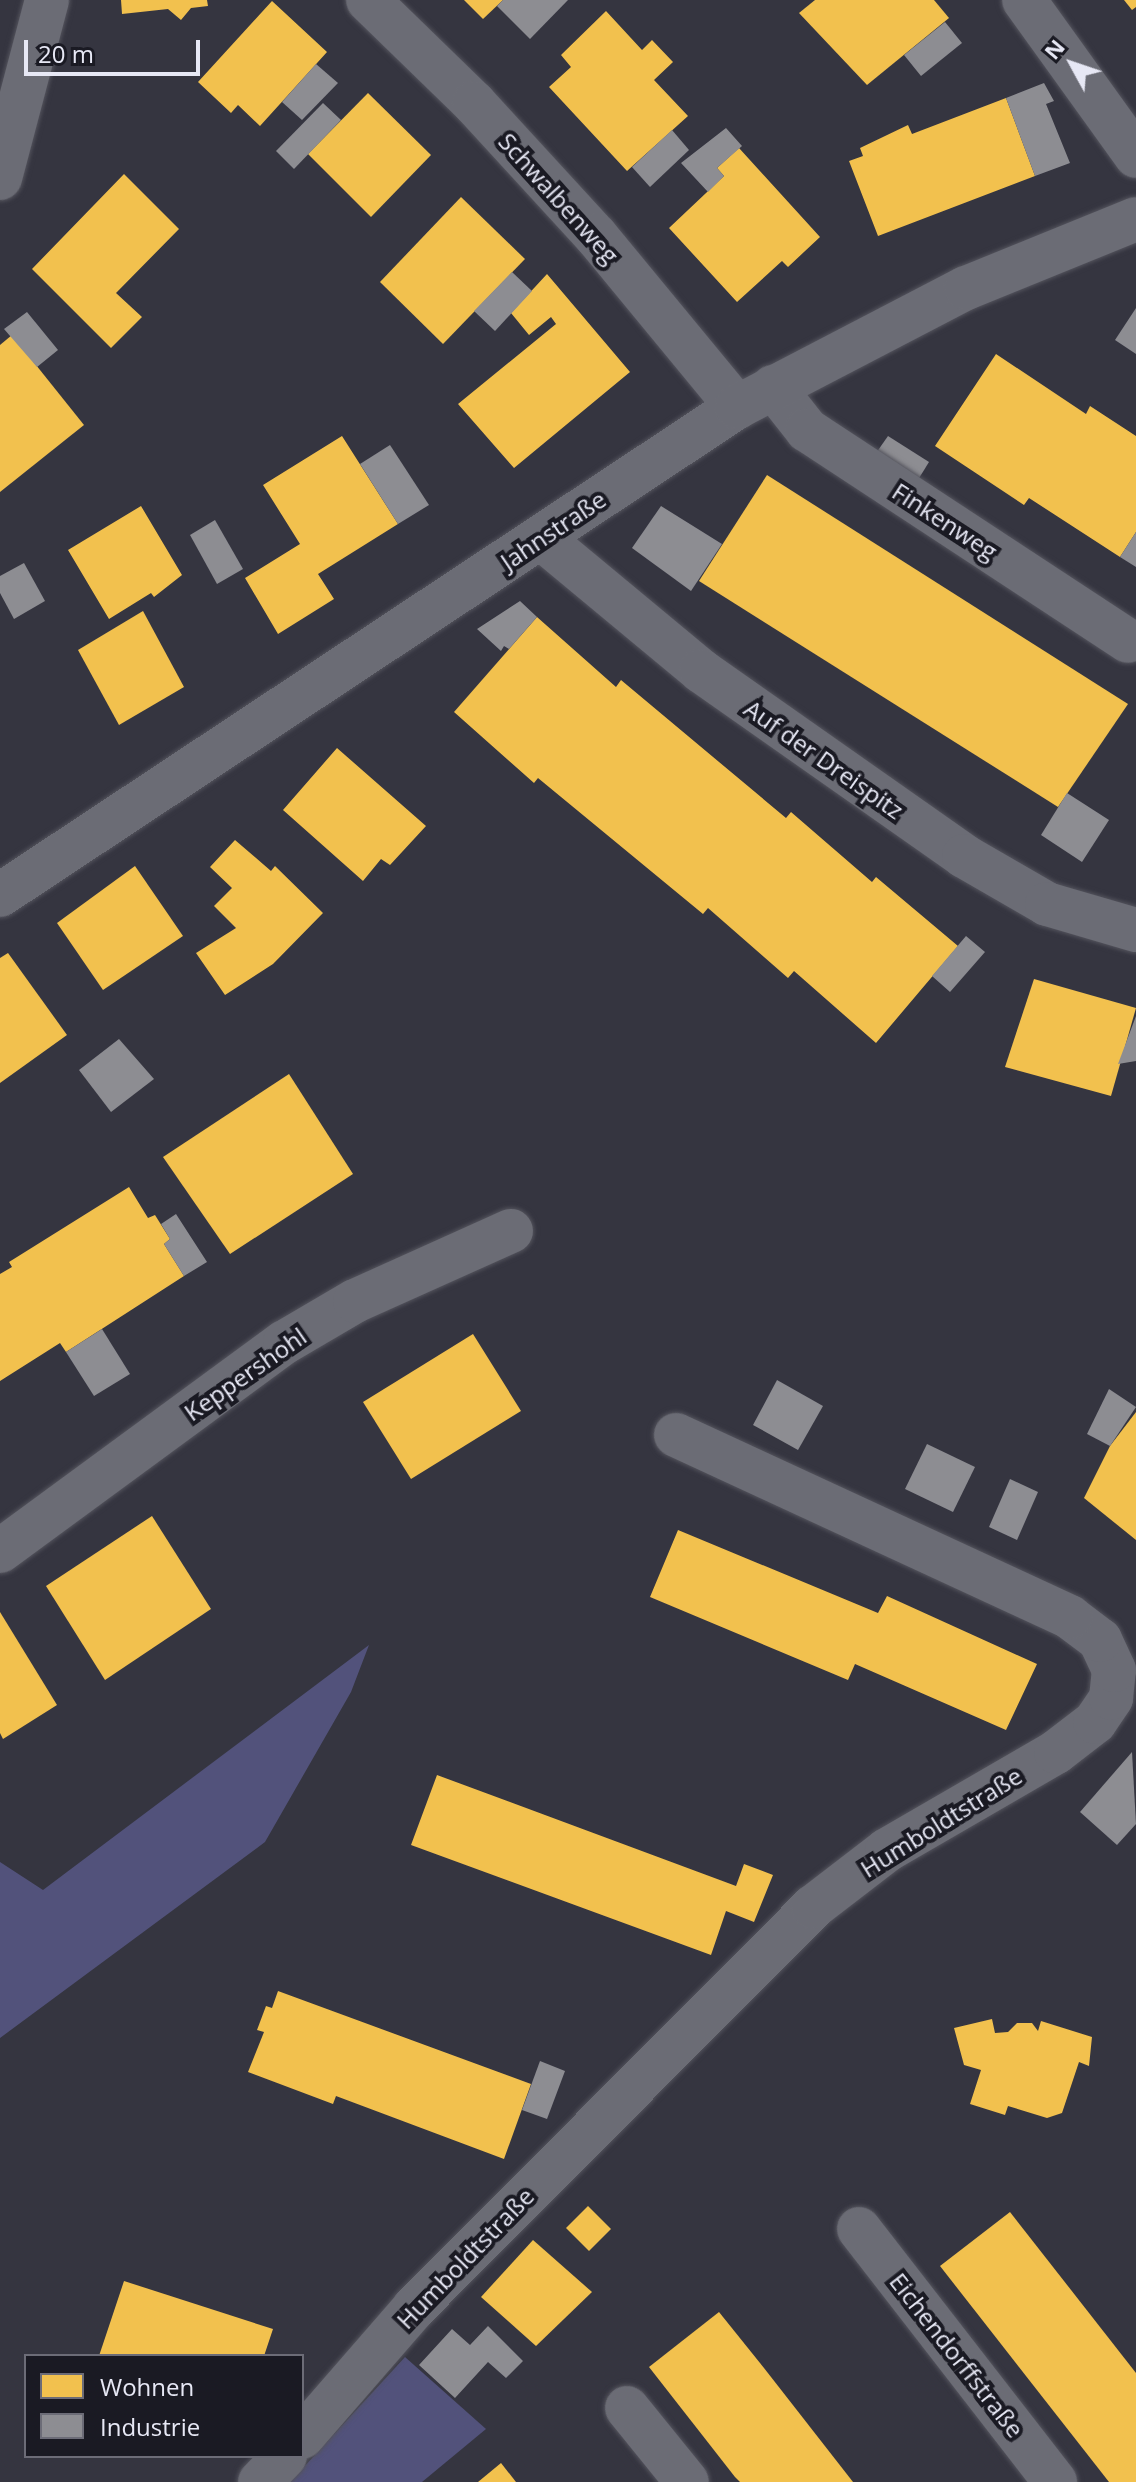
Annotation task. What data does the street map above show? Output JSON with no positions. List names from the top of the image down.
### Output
{
  "streets": {
    "street": [
      "Schwalbenweg",
      "Finkenweg",
      "Jahnstraße",
      "Auf der Dreispitz",
      "Keppershohl",
      "Humboldtstraße",
      "Eichendorffstraße"
    ]
  },
  "crossings": [
    ["Schwalbenweg", "Finkenweg"],
    ["Schwalbenweg", "Jahnstraße"],
    ["Finkenweg", "Jahnstraße"],
    ["Jahnstraße", "Auf der Dreispitz"]
  ],
  "legend": ["Wohnen", "Industrie"],
  "scale_bar": "20 m",
  "north": "top left"
}
